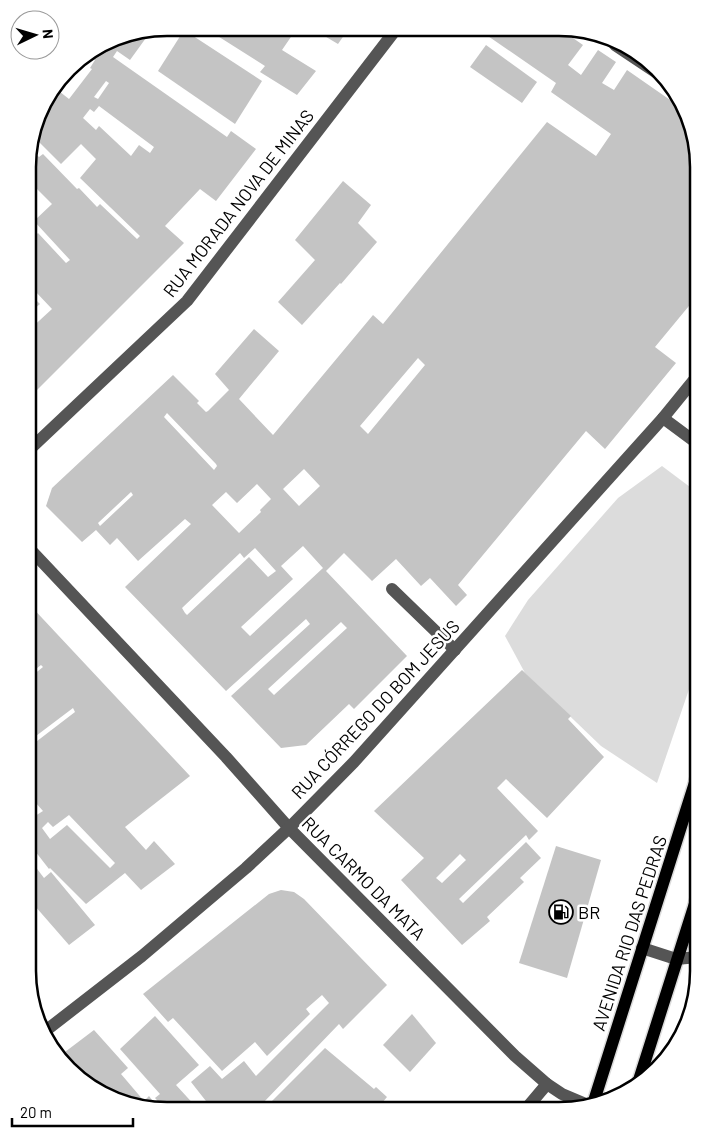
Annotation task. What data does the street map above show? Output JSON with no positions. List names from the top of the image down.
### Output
{
  "streets": {
    "main road": ["AVENIDA RIO DAS PEDRAS"],
    "street": ["RUA MORADA NOVA DE MINAS", "RUA CÓRREGO DO BOM JESUS", "RUA CARMO DA MATA"]
  },
  "crossings": [
    ["RUA CÓRREGO DO BOM JESUS", "RUA CARMO DA MATA"]
  ],
  "places": {
    "fuel station": ["BR"]
  },
  "scale_bar": "20 m",
  "north": "right"
}
